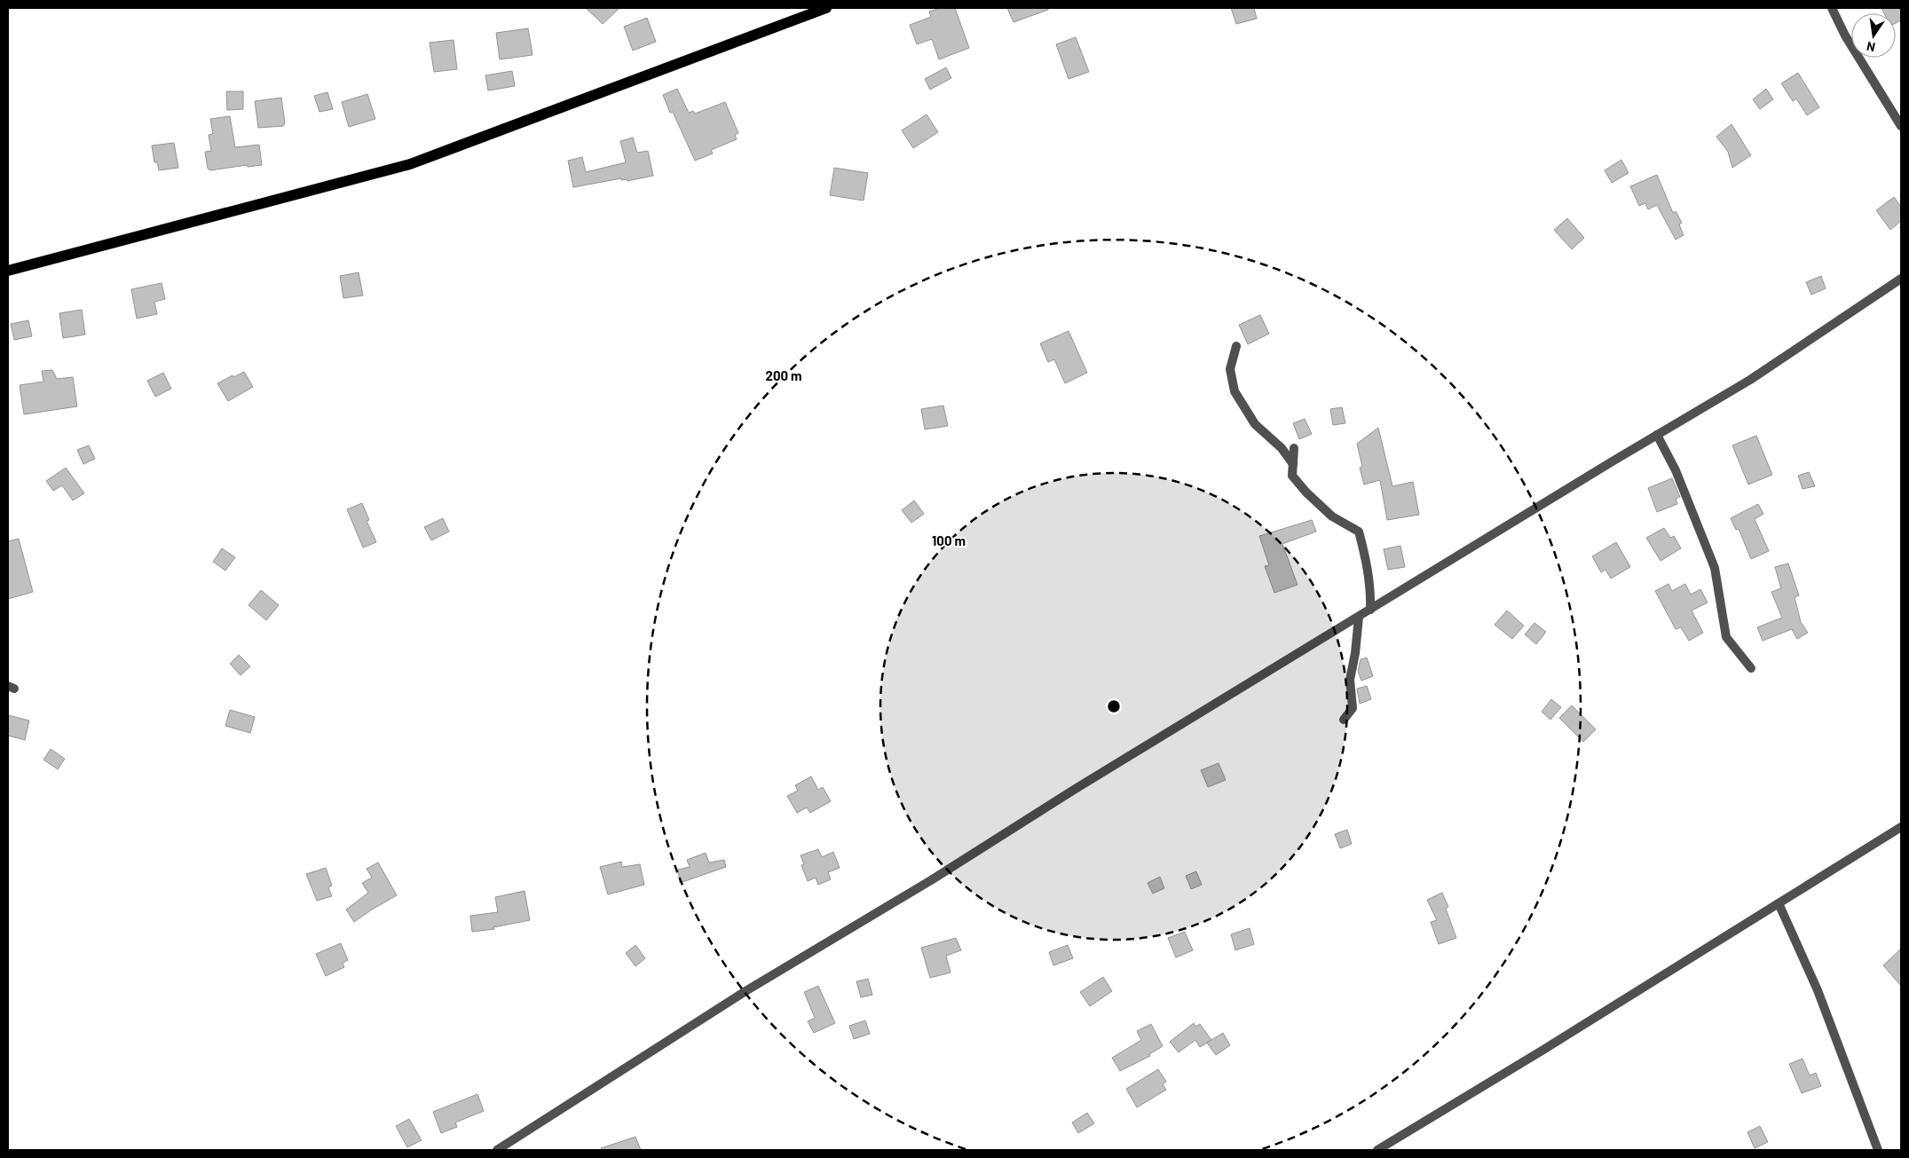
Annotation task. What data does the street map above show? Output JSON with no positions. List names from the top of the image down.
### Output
{
  "north": "bottom",
  "rings": ["200 m", "100 m"]
}
